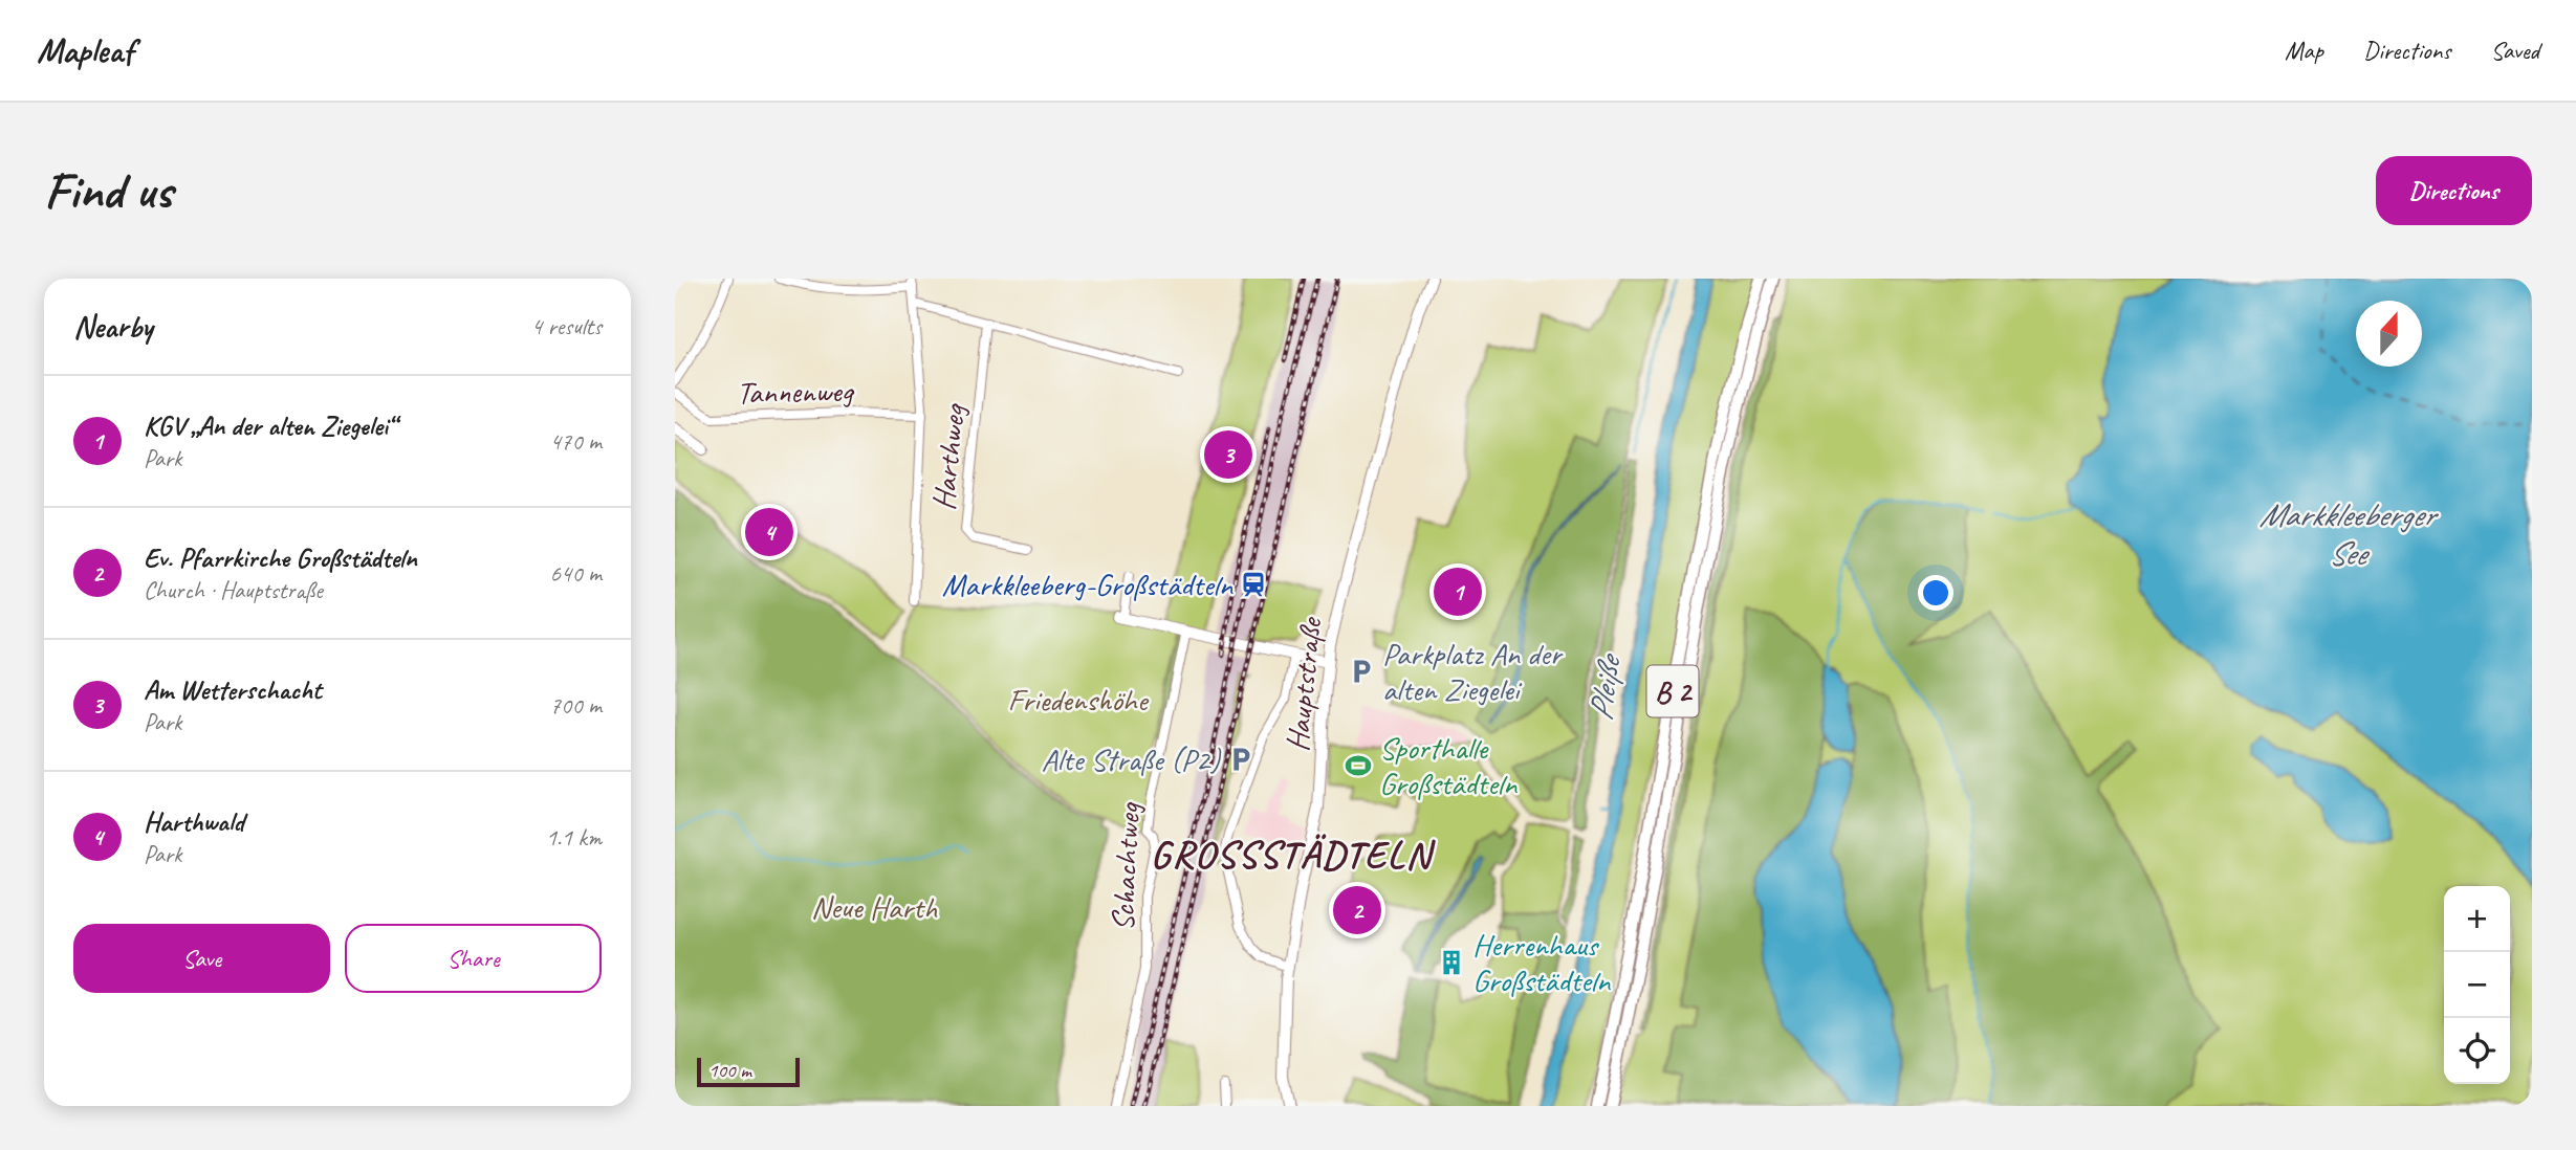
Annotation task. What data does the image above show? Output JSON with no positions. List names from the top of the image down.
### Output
{
  "streets": {
    "highway": ["B 2"],
    "main road": ["Hauptstraße"],
    "street": ["Tannenweg", "Harthweg", "Schachtweg"]
  },
  "districts": ["GROSSSTÄDTELN"],
  "water": ["Markkleeberger See", "Pleiße"],
  "parks": ["Friedenshöhe", "Neue Harth"],
  "places": {
    "station": ["Markkleeberg-Großstädteln"],
    "parking": ["Parkplatz An der alten Ziegelei", "Alte Straße (P2)"],
    "sports": ["Sporthalle Großstädteln"],
    "building": ["Herrenhaus Großstädteln"]
  },
  "scale_bar": "100 m",
  "north": "top",
  "page": {
    "header": "Mapleaf",
    "nav": ["Map", "Directions", "Saved"],
    "buttons": [
      "Directions",
      ["Save", "Share"]
    ],
    "title": "Find us",
    "heading": ["Nearby", "4 results"],
    "list": [
      {
        "mark": "1",
        "name": "KGV „An der alten Ziegelei“",
        "note": "Park",
        "value": "470 m"
      },
      {
        "mark": "2",
        "name": "Ev. Pfarrkirche Großstädteln",
        "note": "Church · Hauptstraße",
        "value": "640 m"
      },
      {
        "mark": "3",
        "name": "Am Wetterschacht",
        "note": "Park",
        "value": "700 m"
      },
      {
        "mark": "4",
        "name": "Harthwald",
        "note": "Park",
        "value": "1.1 km"
      }
    ],
    "pins": [
      "3",
      "4",
      "1",
      "2"
    ],
    "map_buttons": ["+", "−"],
    "scale": "100 m"
  }
}
